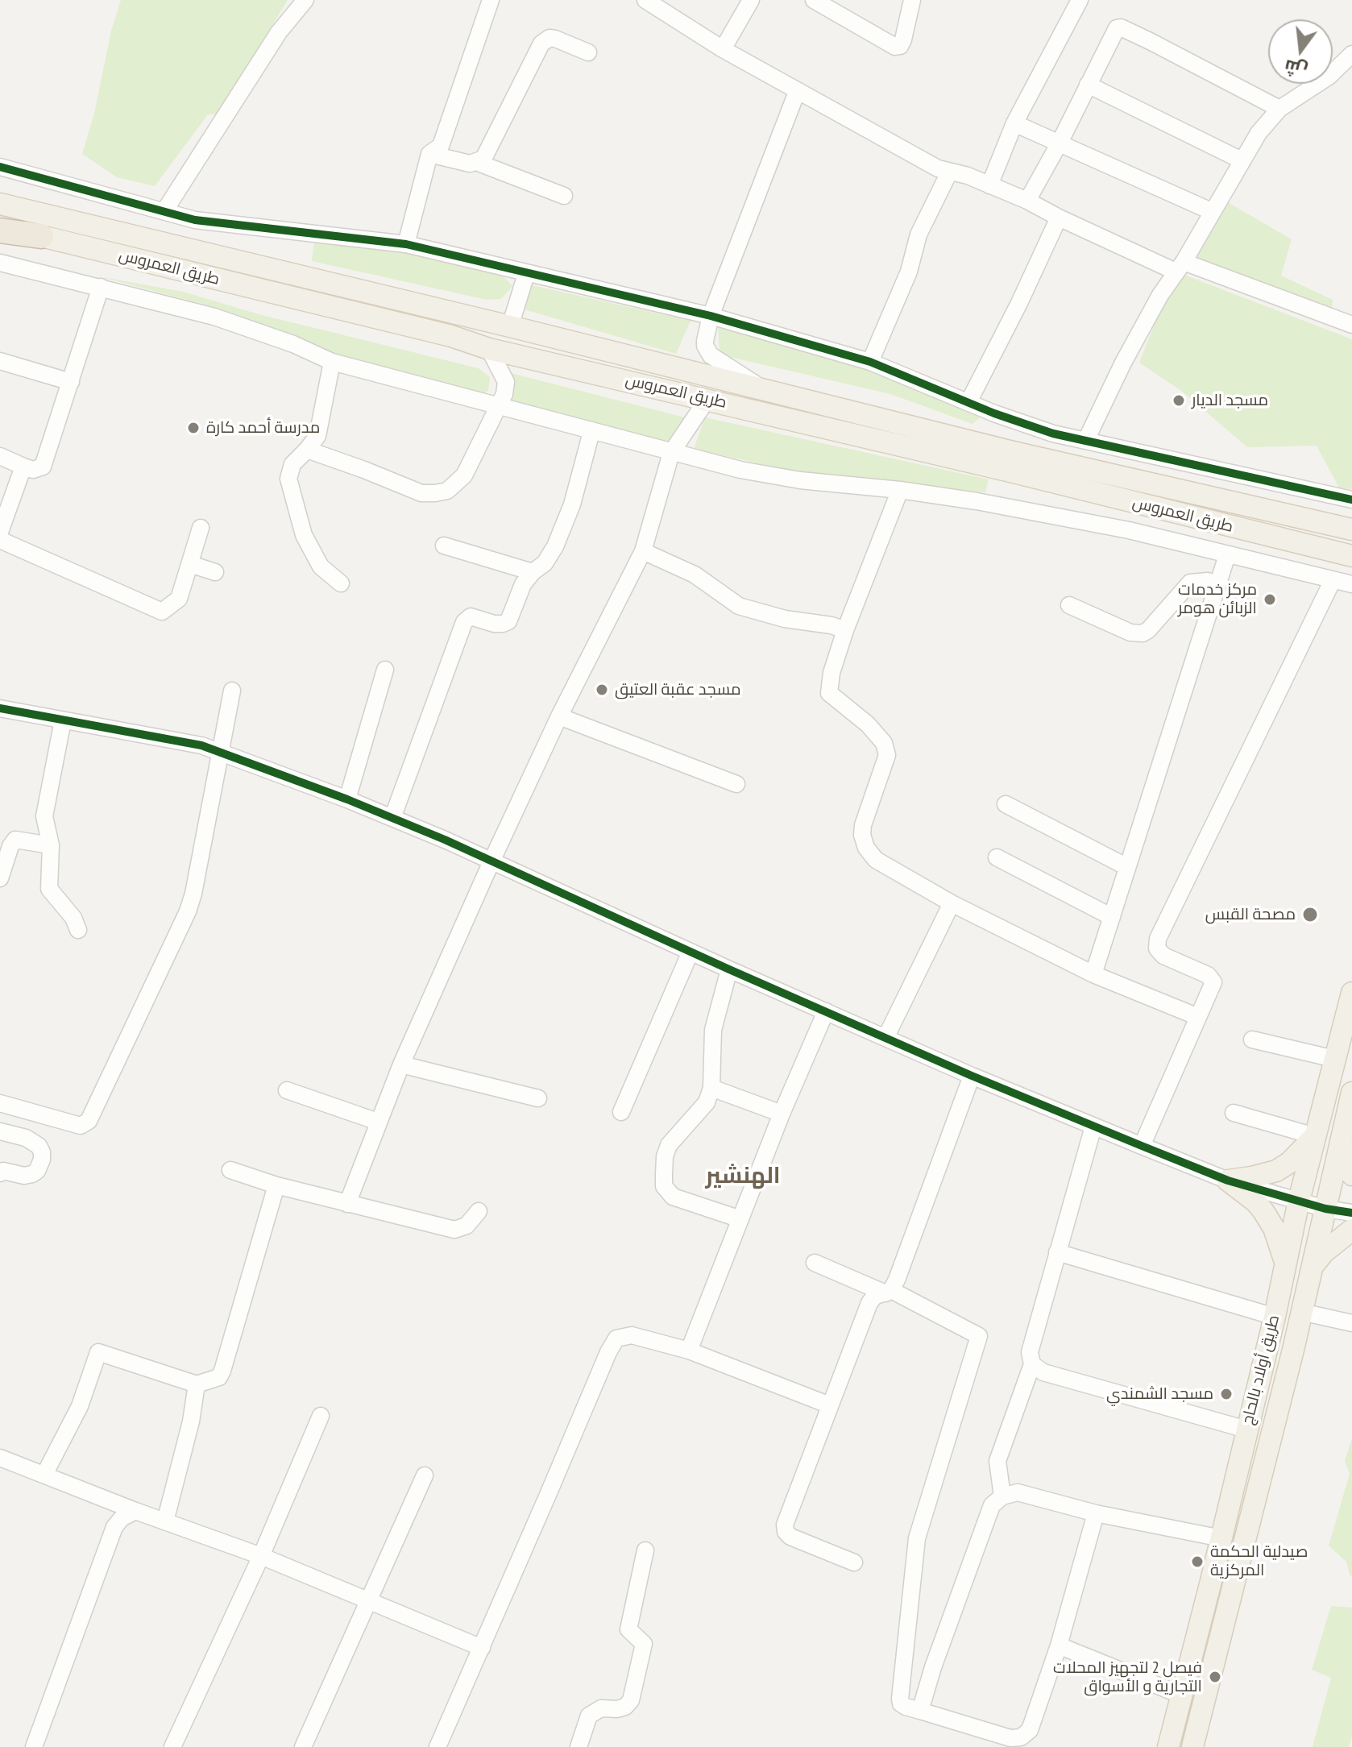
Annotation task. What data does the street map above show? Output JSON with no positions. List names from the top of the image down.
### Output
{
  "streets": {
    "main road": ["طريق العمروس", "طريق أولاد بالحاج"]
  },
  "districts": ["الهنشير"],
  "places": [
    "مسجد الديار",
    "مدرسة أحمد كارة",
    "مركز خدمات الزبائن هومر",
    "مسجد عقبة العتيق",
    "مصحة القبس",
    "مسجد الشمندي",
    "صيدلية الحكمة المركزية",
    "فيصل 2 لتجهيز المحلات التجارية و الأسواق"
  ],
  "north": "bottom"
}
